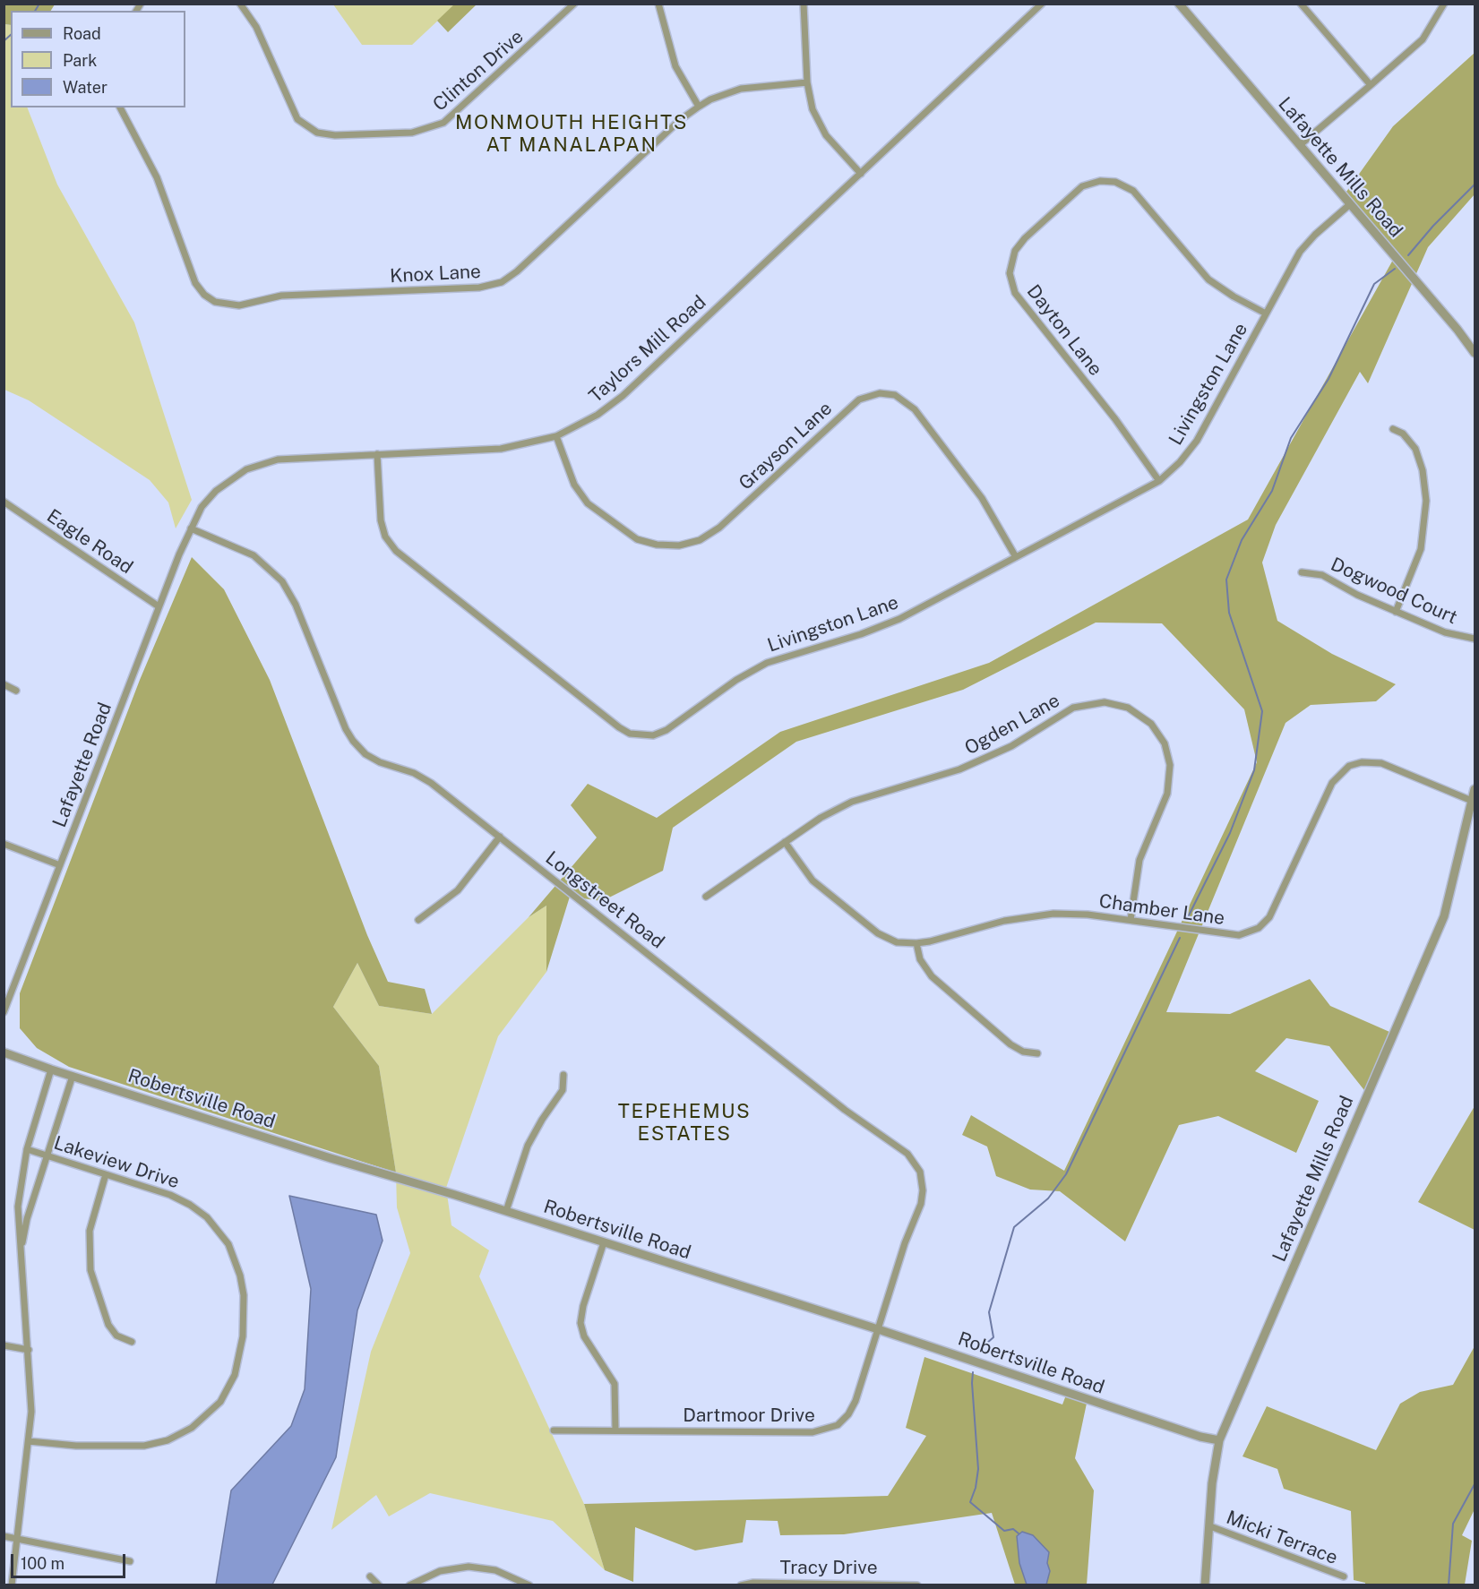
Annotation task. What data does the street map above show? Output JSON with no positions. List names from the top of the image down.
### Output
{
  "streets": {
    "street": [
      "Clinton Drive",
      "Lafayette Mills Road",
      "Knox Lane",
      "Dayton Lane",
      "Taylors Mill Road",
      "Livingston Lane",
      "Grayson Lane",
      "Eagle Road",
      "Dogwood Court",
      "Ogden Lane",
      "Lafayette Road",
      "Longstreet Road",
      "Chamber Lane",
      "Robertsville Road",
      "Lakeview Drive",
      "Dartmoor Drive",
      "Micki Terrace",
      "Tracy Drive"
    ]
  },
  "crossings": [
    ["Lafayette Mills Road", "Livingston Lane"],
    ["Lafayette Mills Road", "Chamber Lane"],
    ["Lafayette Mills Road", "Robertsville Road"],
    ["Lafayette Mills Road", "Micki Terrace"],
    ["Dayton Lane", "Livingston Lane"],
    ["Taylors Mill Road", "Livingston Lane"],
    ["Taylors Mill Road", "Grayson Lane"],
    ["Taylors Mill Road", "Lafayette Road"],
    ["Taylors Mill Road", "Longstreet Road"],
    ["Livingston Lane", "Grayson Lane"],
    ["Eagle Road", "Lafayette Road"],
    ["Ogden Lane", "Chamber Lane"],
    ["Lafayette Road", "Longstreet Road"],
    ["Longstreet Road", "Robertsville Road"],
    ["Longstreet Road", "Dartmoor Drive"],
    ["Robertsville Road", "Dartmoor Drive"]
  ],
  "districts": ["MONMOUTH HEIGHTS AT MANALAPAN", "TEPEHEMUS ESTATES"],
  "legend": ["Road", "Park", "Water"],
  "scale_bar": "100 m"
}
